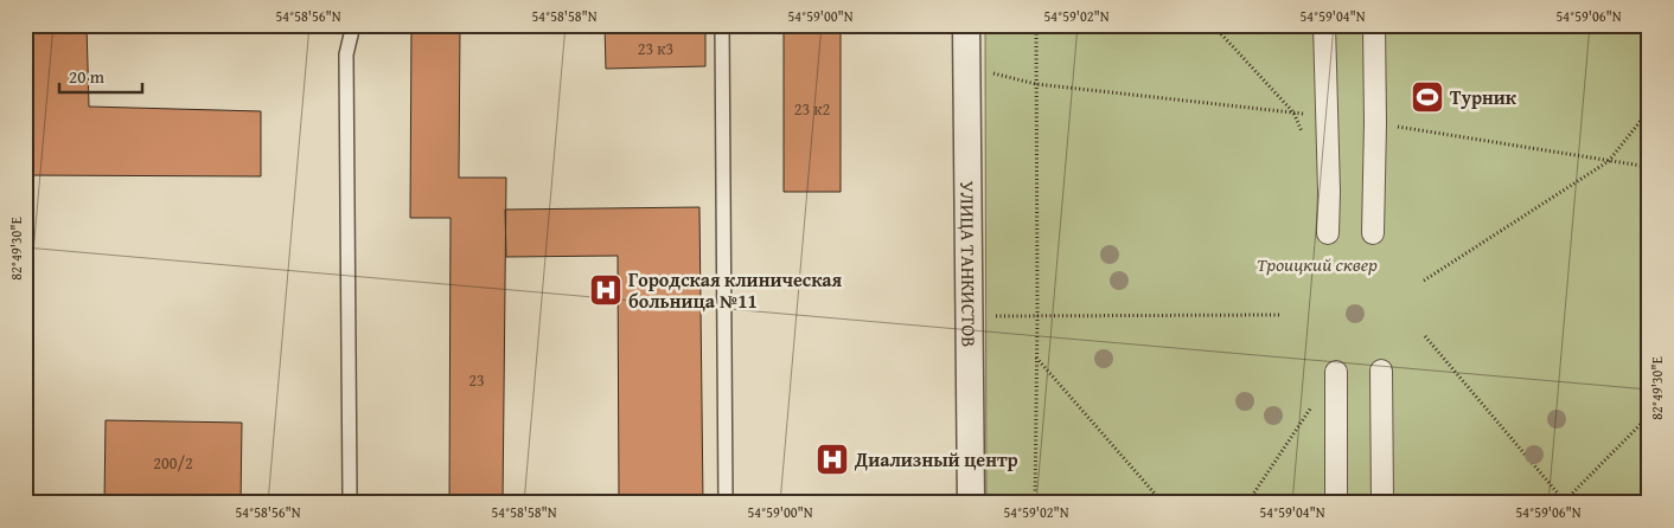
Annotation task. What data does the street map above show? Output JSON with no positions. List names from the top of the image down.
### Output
{
  "streets": {
    "street": ["УЛИЦА ТАНКИСТОВ"]
  },
  "parks": ["Троицкий сквер"],
  "places": {
    "sports": ["Турник"],
    "hospital": ["Городская клиническая больница №11", "Диализный центр"]
  },
  "house_numbers": [
    "23 к3",
    "23 к2",
    "23",
    "200/2"
  ],
  "scale_bar": "20 m",
  "coordinates": [
    "54°58'56\"N",
    "54°58'58\"N",
    "54°59'00\"N",
    "54°59'02\"N",
    "54°59'04\"N",
    "54°59'06\"N",
    "82°49'30\"E"
  ]
}
